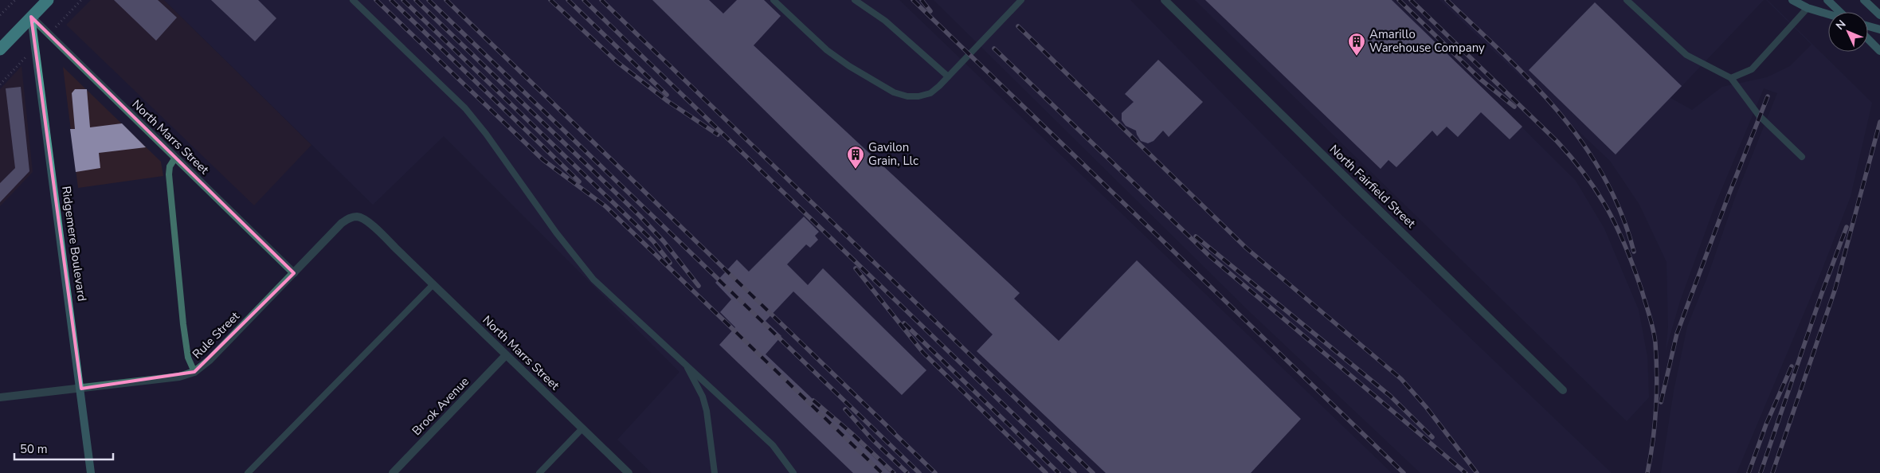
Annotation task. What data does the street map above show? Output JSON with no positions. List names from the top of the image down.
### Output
{
  "streets": {
    "main road": ["Ridgemere Boulevard"],
    "street": [
      "North Marrs Street",
      "North Fairfield Street",
      "Rule Street",
      "Brook Avenue"
    ]
  },
  "crossings": [
    ["North Marrs Street", "Ridgemere Boulevard"],
    ["North Marrs Street", "Rule Street"],
    ["North Marrs Street", "Brook Avenue"],
    ["Ridgemere Boulevard", "Rule Street"]
  ],
  "places": {
    "building": ["Amarillo Warehouse Company", "Gavilon Grain, Llc"]
  },
  "scale_bar": "50 m",
  "north": "top left"
}
